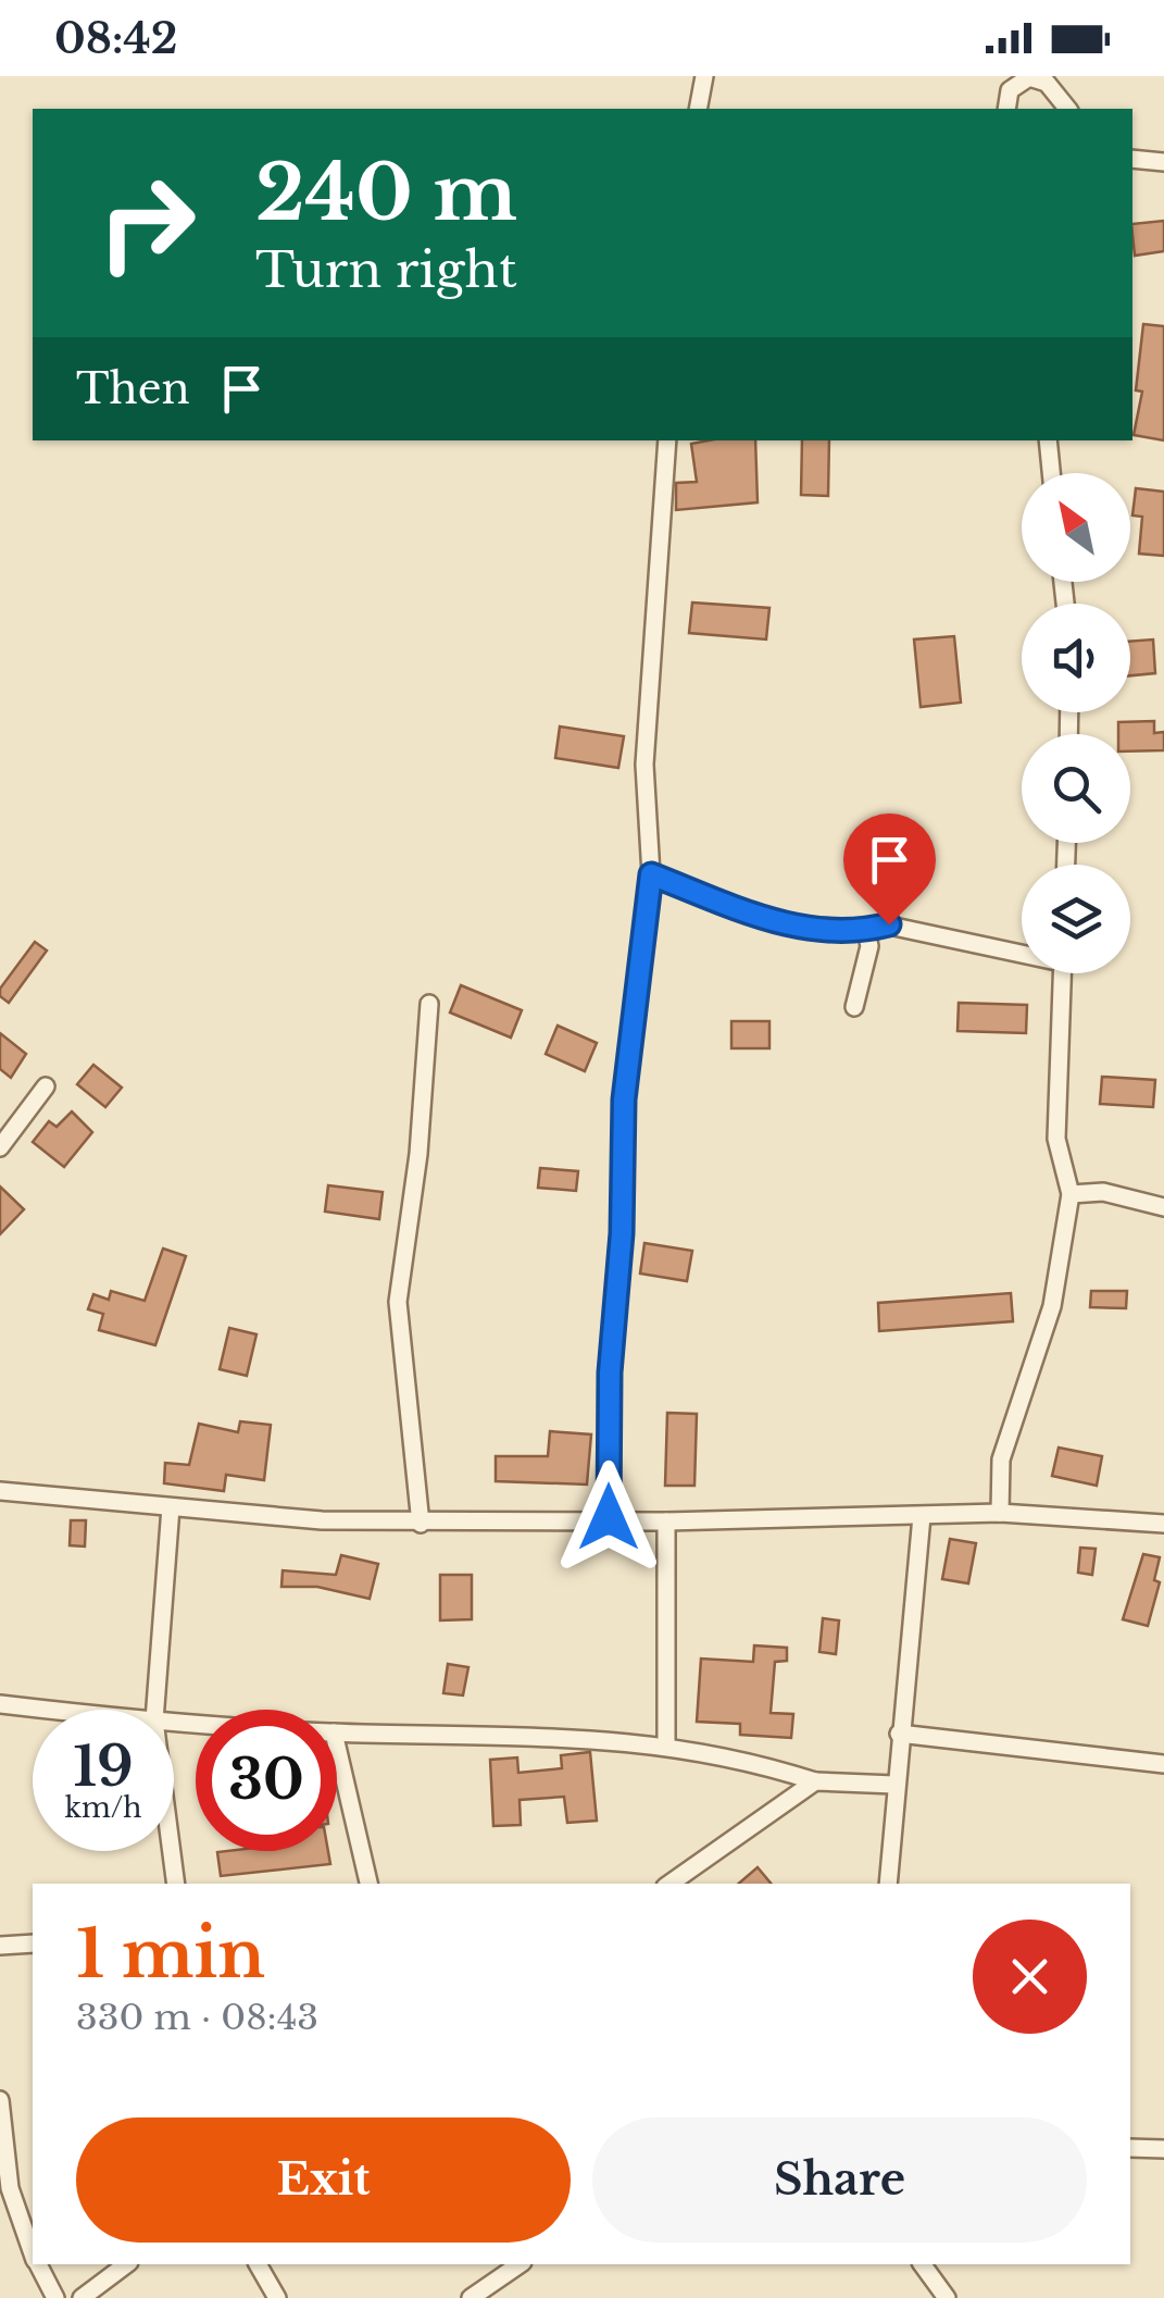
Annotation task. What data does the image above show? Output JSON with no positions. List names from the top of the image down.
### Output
{
  "north": "top left",
  "page": {
    "status": "08:42",
    "turn": ["240 m", "Turn right"],
    "then": "Then",
    "speed": "19 km/h",
    "limit": "30",
    "heading": ["1 min", "330 m · 08:43"],
    "buttons": ["Exit", "Share"]
  }
}
